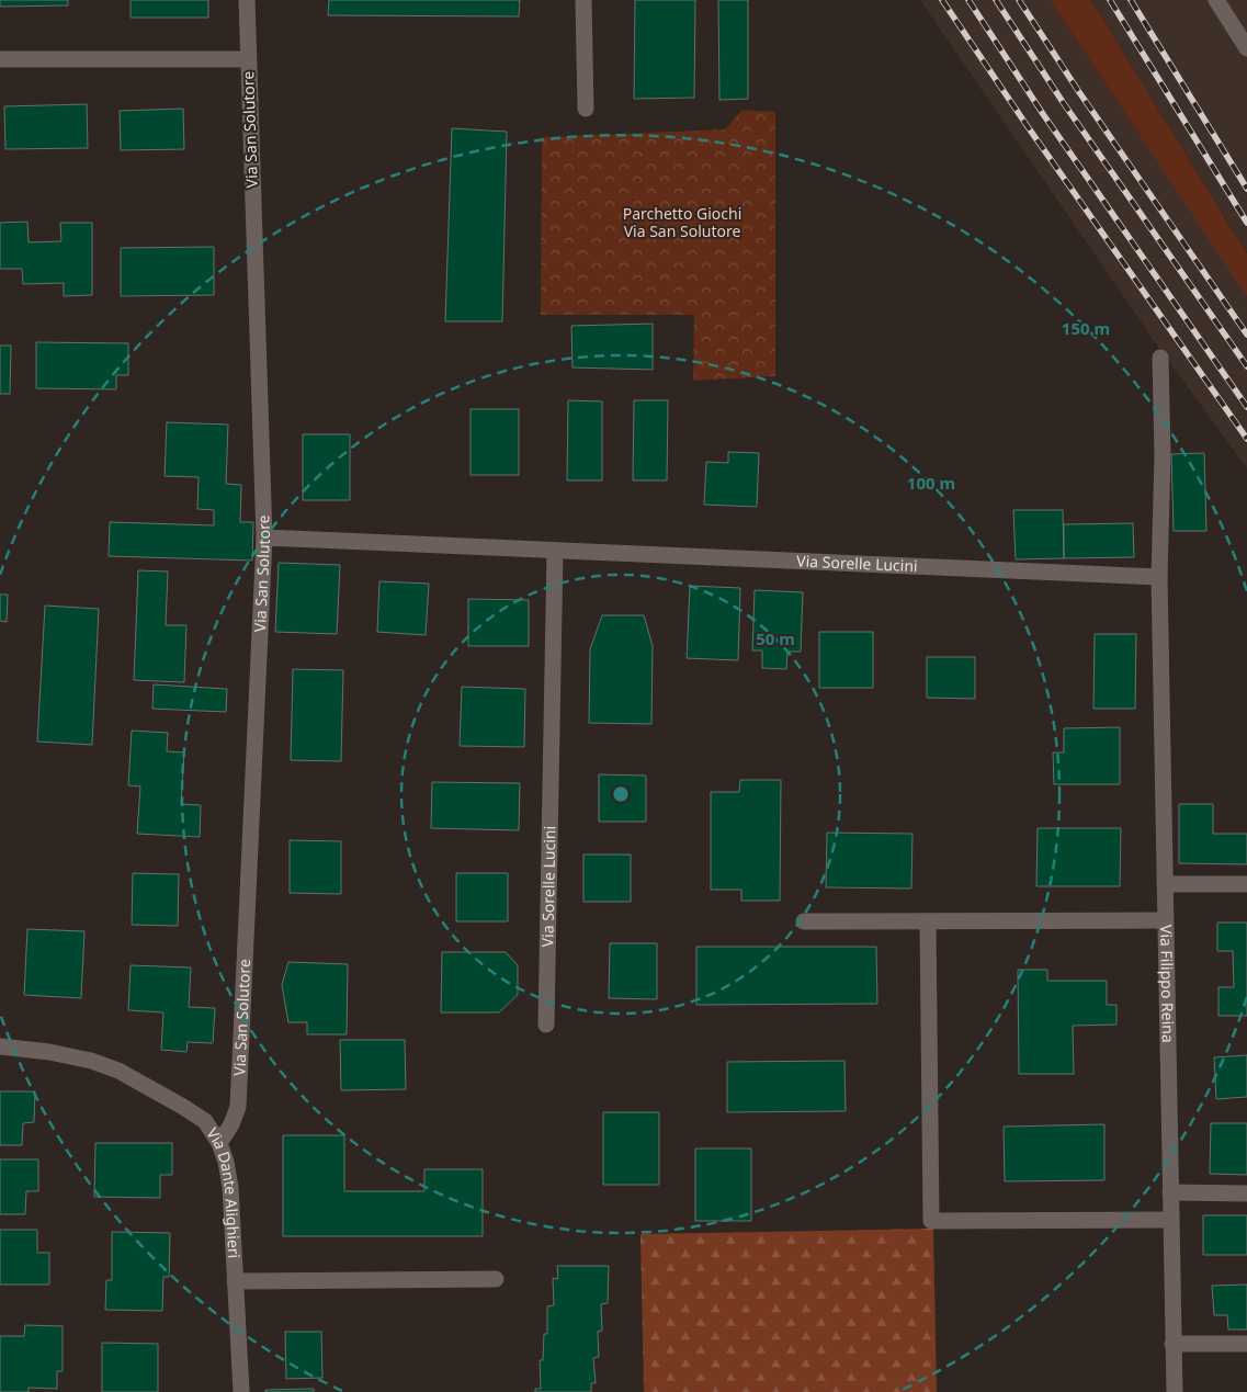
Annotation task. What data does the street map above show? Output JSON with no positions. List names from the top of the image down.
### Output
{
  "streets": {
    "street": [
      "Via San Solutore",
      "Via Sorelle Lucini",
      "Via Filippo Reina",
      "Via Dante Alighieri"
    ]
  },
  "crossings": [
    ["Via San Solutore", "Via Sorelle Lucini"],
    ["Via San Solutore", "Via Dante Alighieri"],
    ["Via Sorelle Lucini", "Via Filippo Reina"]
  ],
  "parks": ["Parchetto Giochi Via San Solutore"],
  "rings": ["150 m", "100 m", "50 m"]
}
